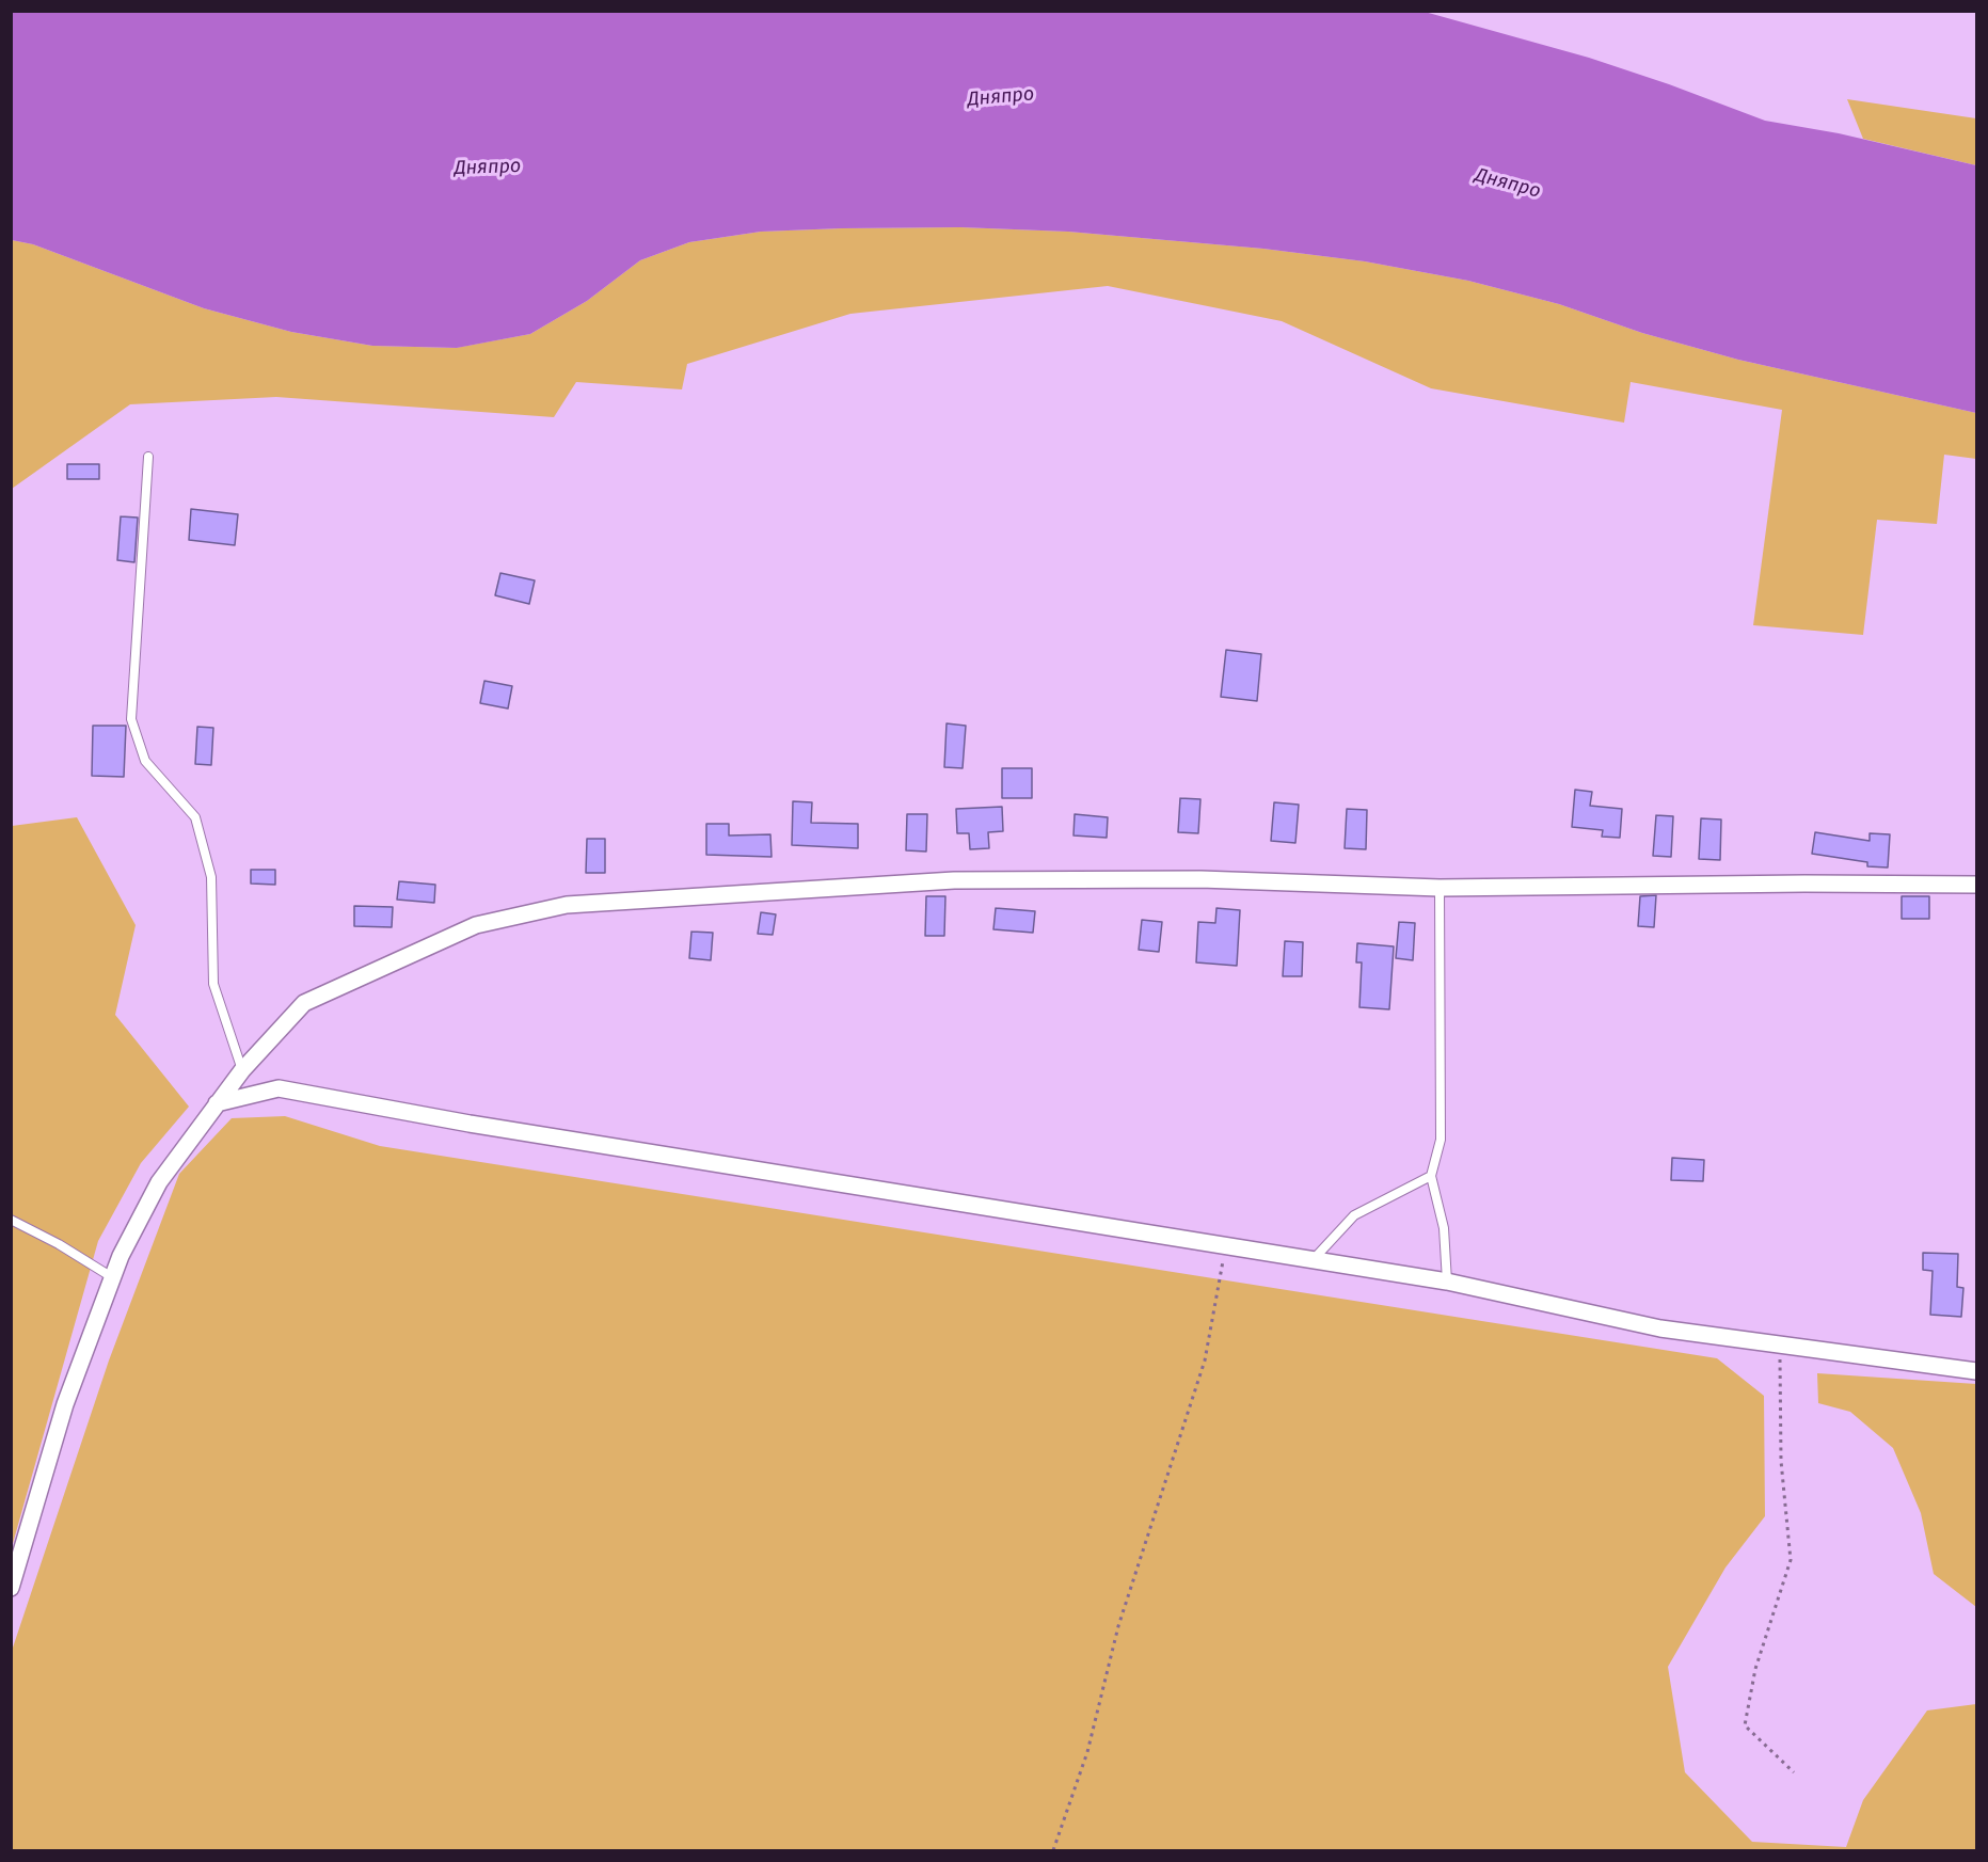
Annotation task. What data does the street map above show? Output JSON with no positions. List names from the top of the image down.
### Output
{
  "water": ["Дняпро"]
}
